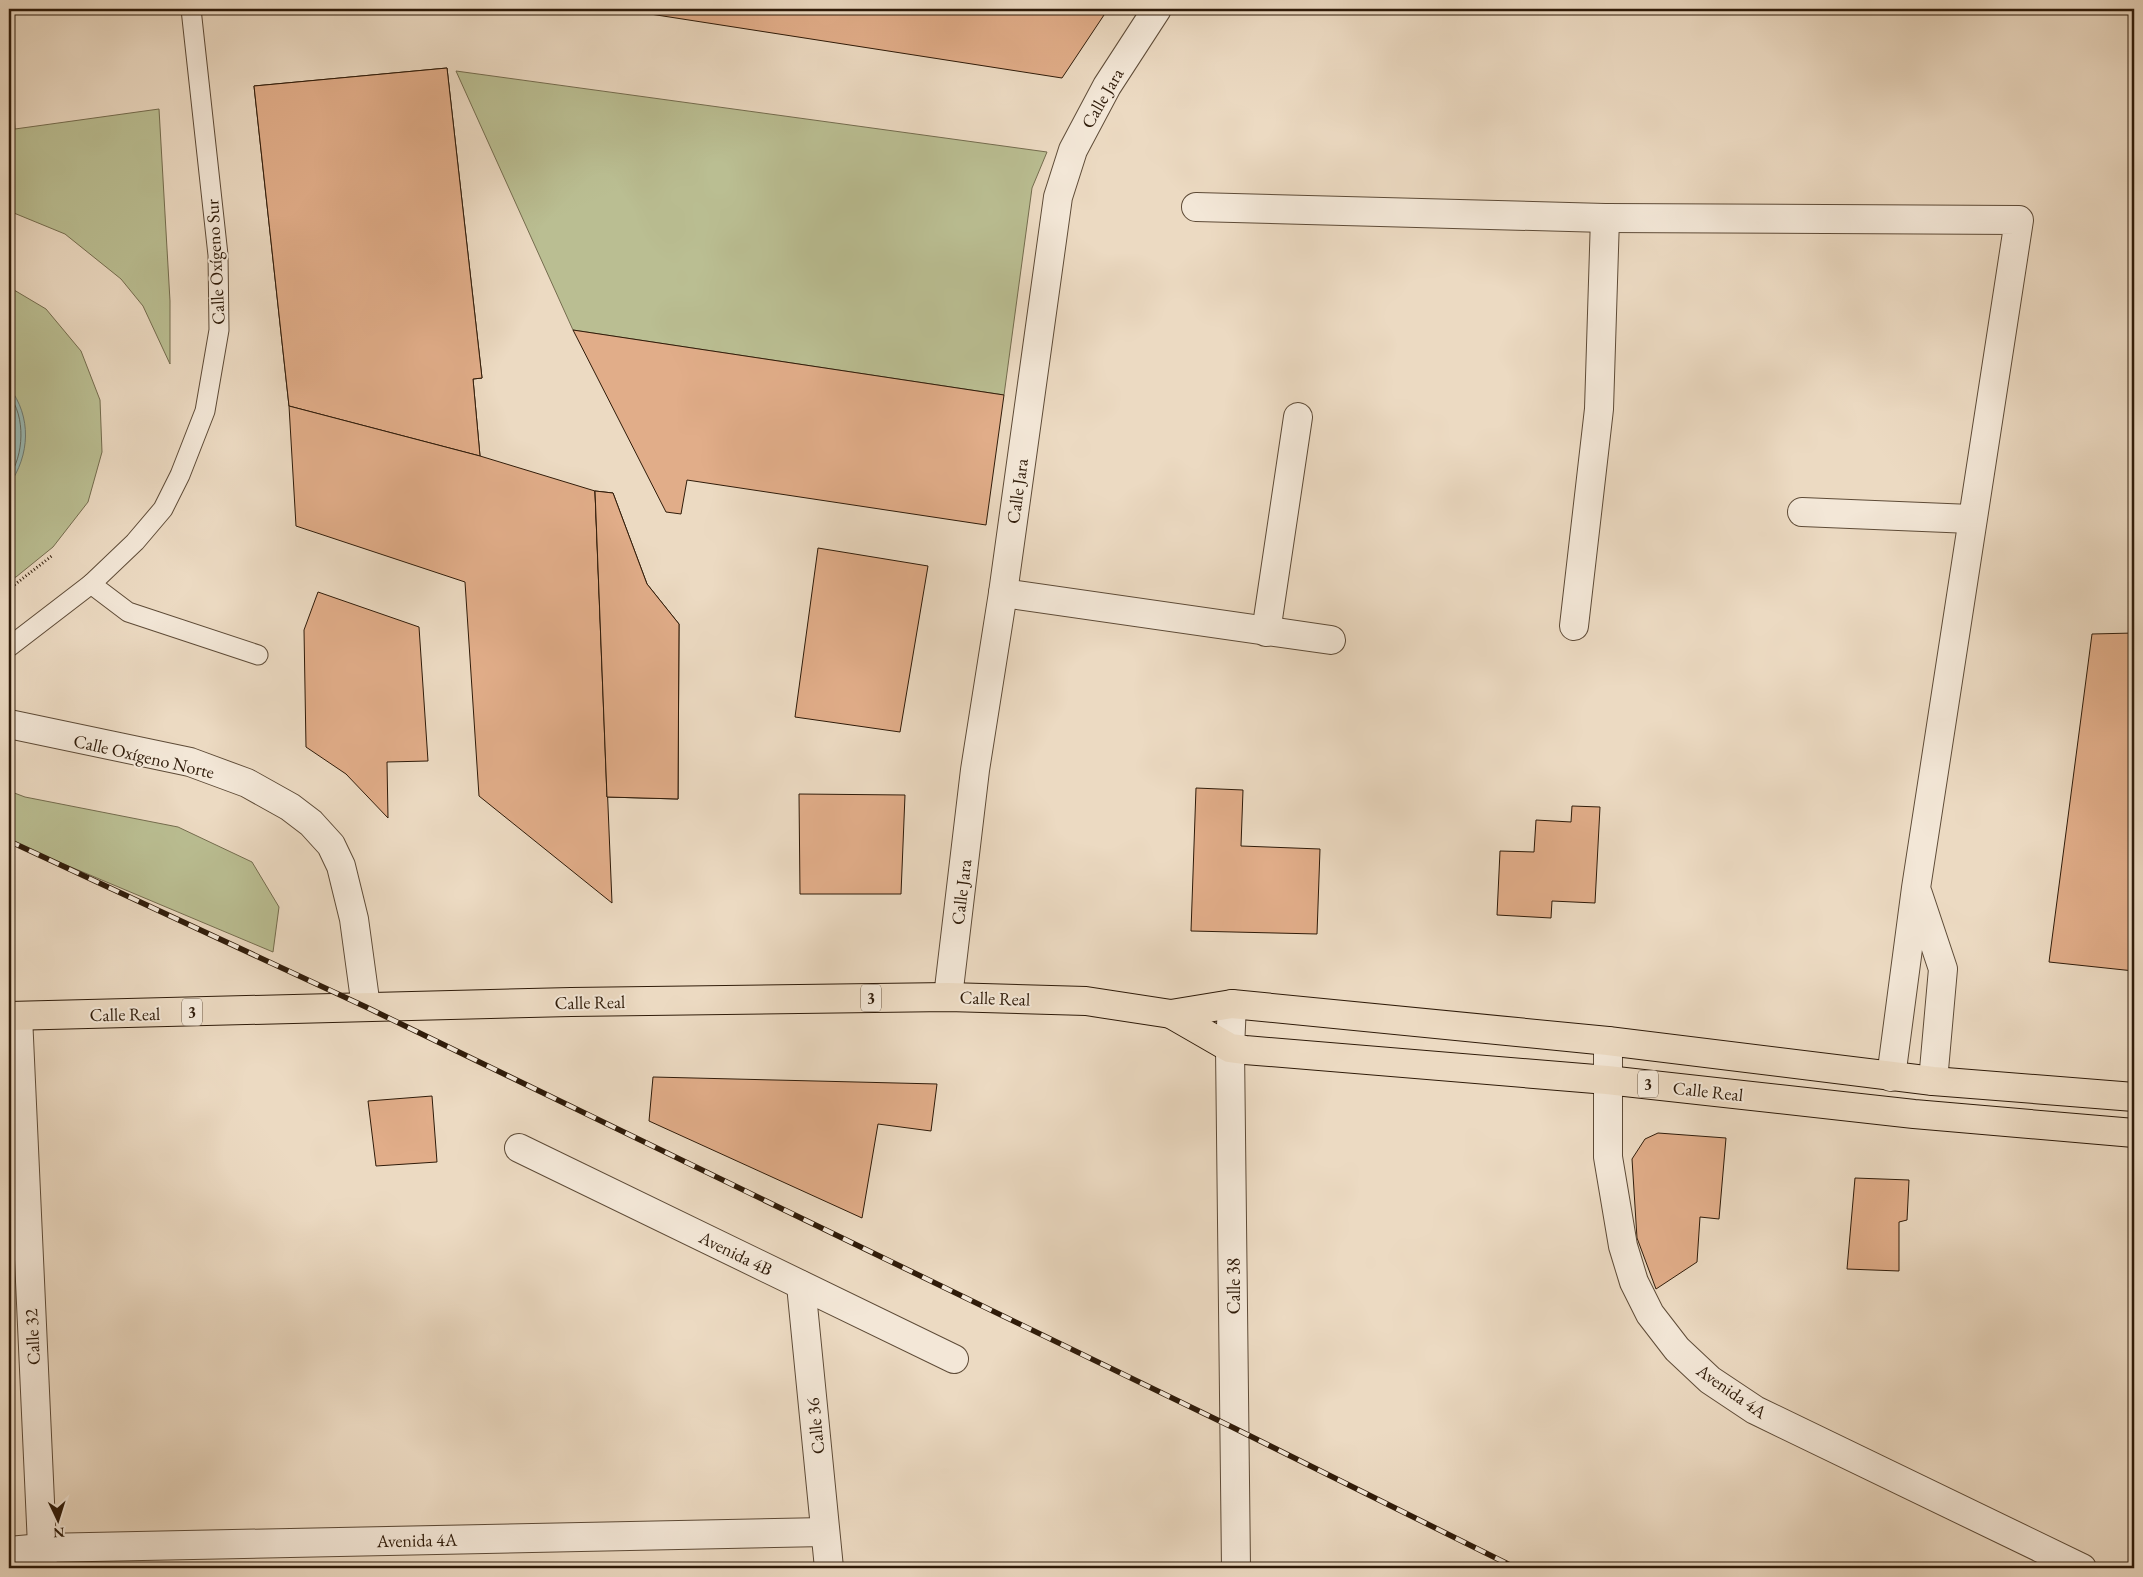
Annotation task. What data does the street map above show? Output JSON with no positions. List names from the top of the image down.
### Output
{
  "streets": {
    "main road": ["3", "Calle Real"],
    "street": [
      "Calle Jara",
      "Calle Oxígeno Norte",
      "Avenida 4B",
      "Calle 38",
      "Calle 32",
      "Avenida 4A",
      "Calle 36"
    ],
    "lane": ["Calle Oxígeno Sur"]
  },
  "crossings": [
    ["Calle Jara", "Calle Real"],
    ["Calle Oxígeno Norte", "Calle Real"],
    ["Calle Real", "Calle 38"],
    ["Calle Real", "Calle 32"],
    ["Calle Real", "Avenida 4A"],
    ["Avenida 4B", "Calle 36"],
    ["Calle 32", "Avenida 4A"],
    ["Avenida 4A", "Calle 36"]
  ],
  "north": "bottom"
}
